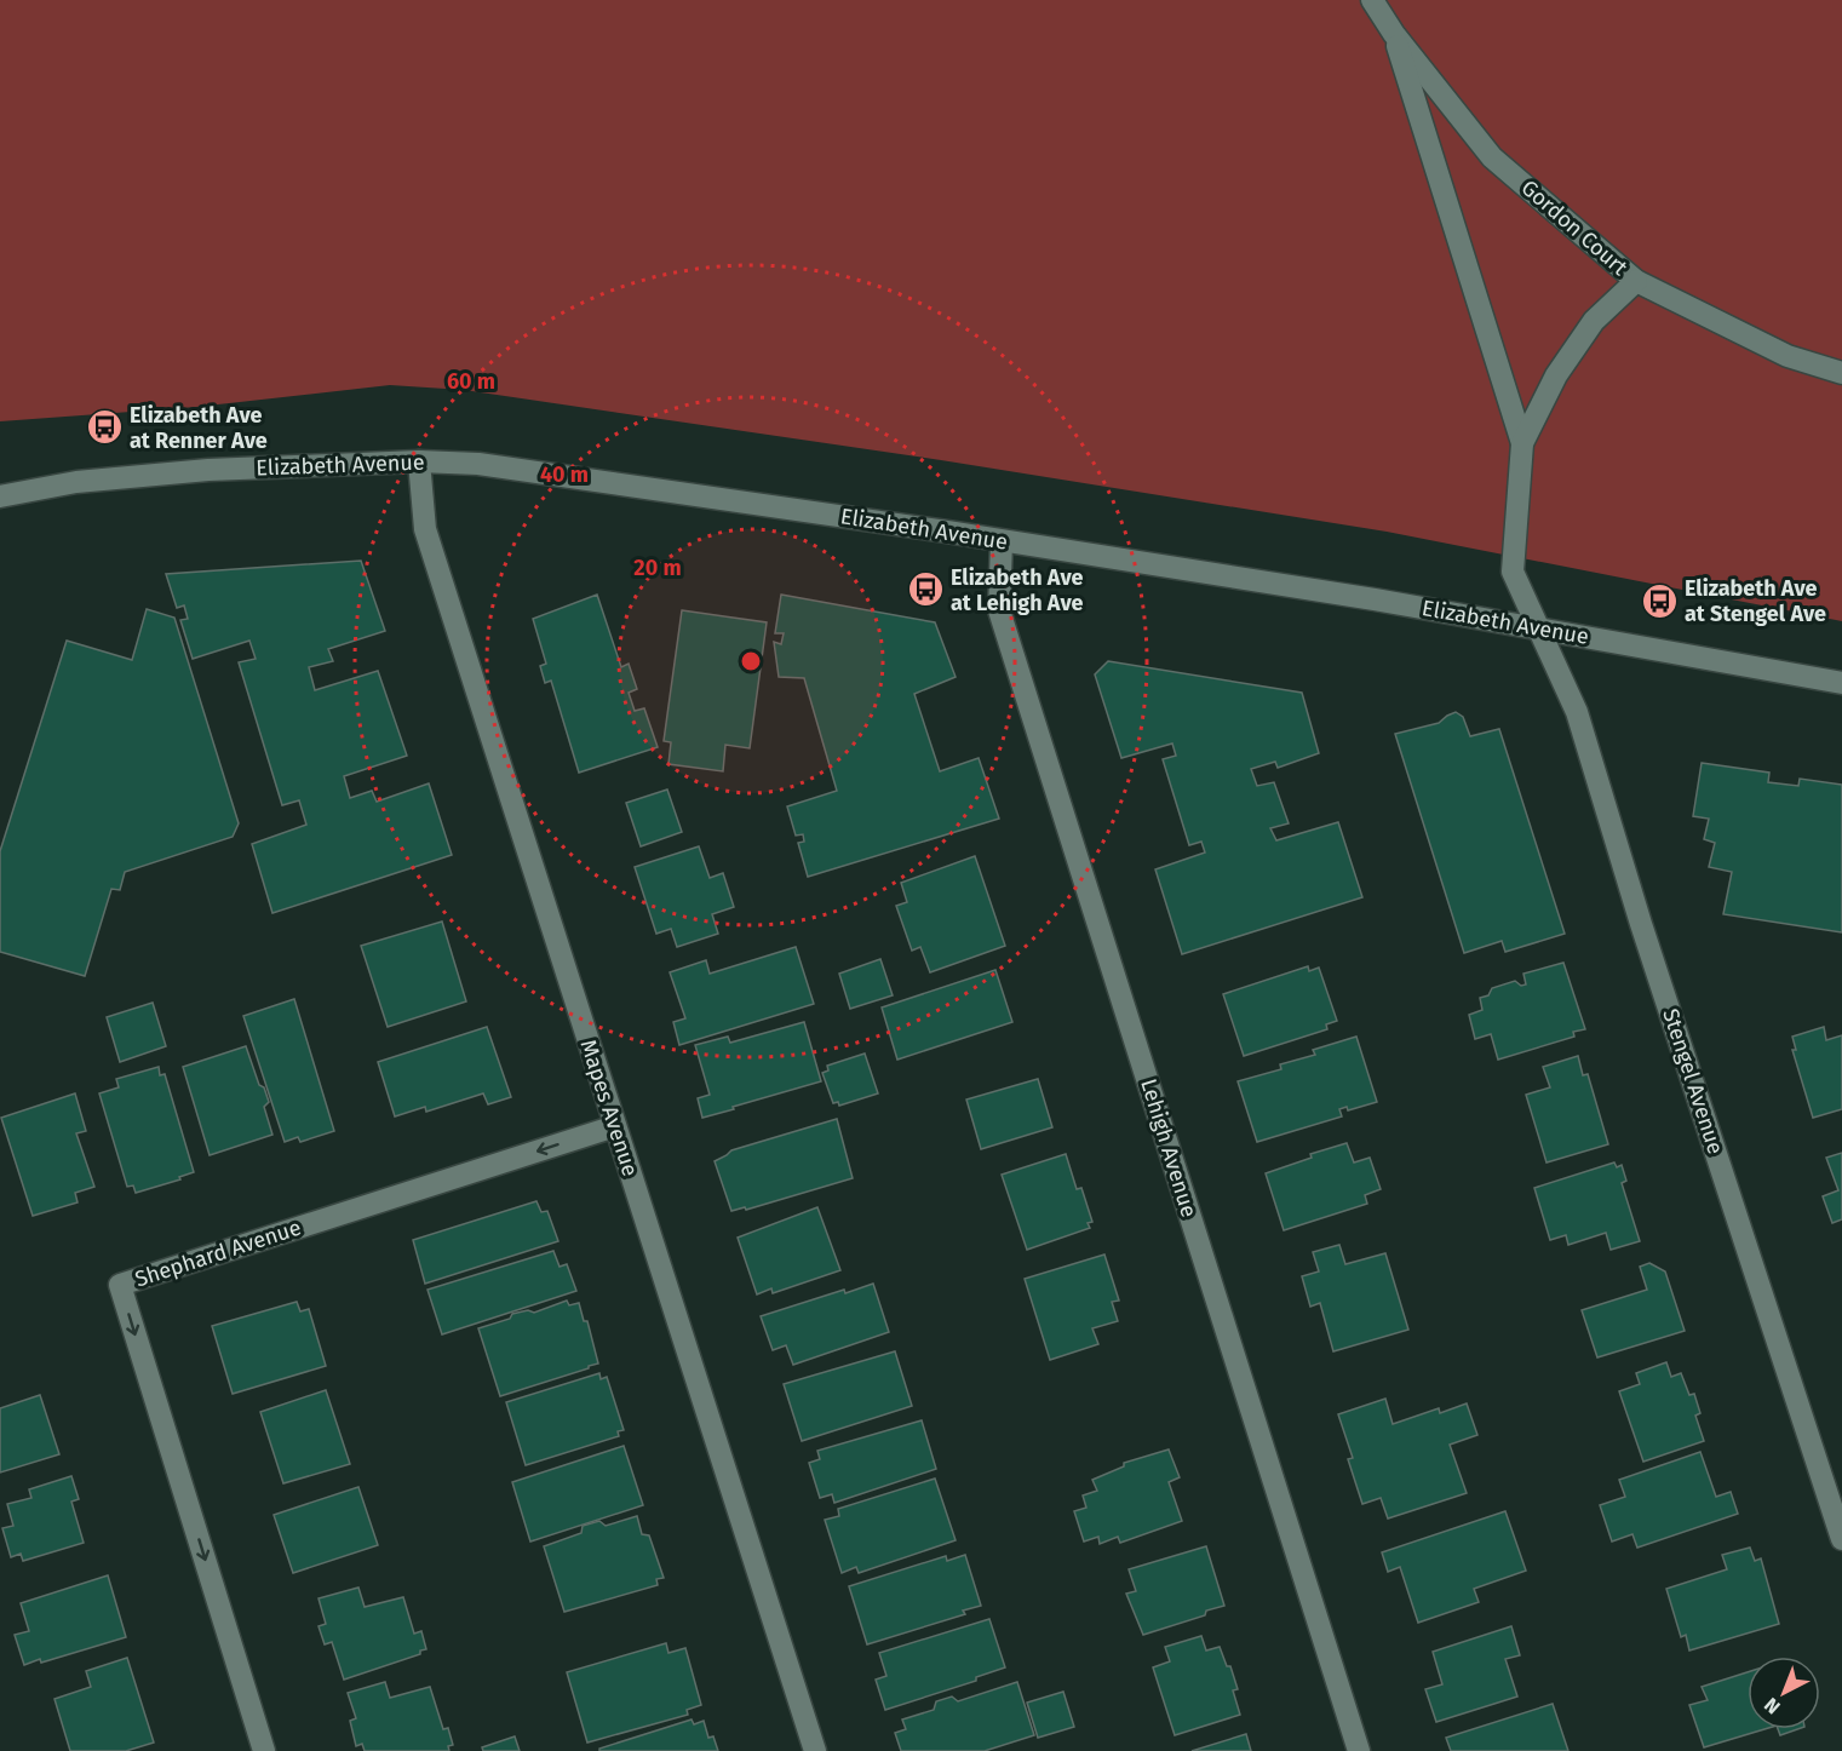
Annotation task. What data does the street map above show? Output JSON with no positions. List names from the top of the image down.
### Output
{
  "streets": {
    "street": [
      "Gordon Court",
      "Elizabeth Avenue",
      "Stengel Avenue",
      "Mapes Avenue",
      "Lehigh Avenue",
      "Shephard Avenue"
    ]
  },
  "crossings": [
    ["Elizabeth Avenue", "Stengel Avenue"],
    ["Elizabeth Avenue", "Mapes Avenue"],
    ["Elizabeth Avenue", "Lehigh Avenue"],
    ["Mapes Avenue", "Shephard Avenue"]
  ],
  "places": {
    "bus stop": ["Elizabeth Ave at Renner Ave", "Elizabeth Ave at Lehigh Ave", "Elizabeth Ave at Stengel Ave"]
  },
  "north": "bottom left",
  "rings": ["60 m", "40 m", "20 m"]
}
